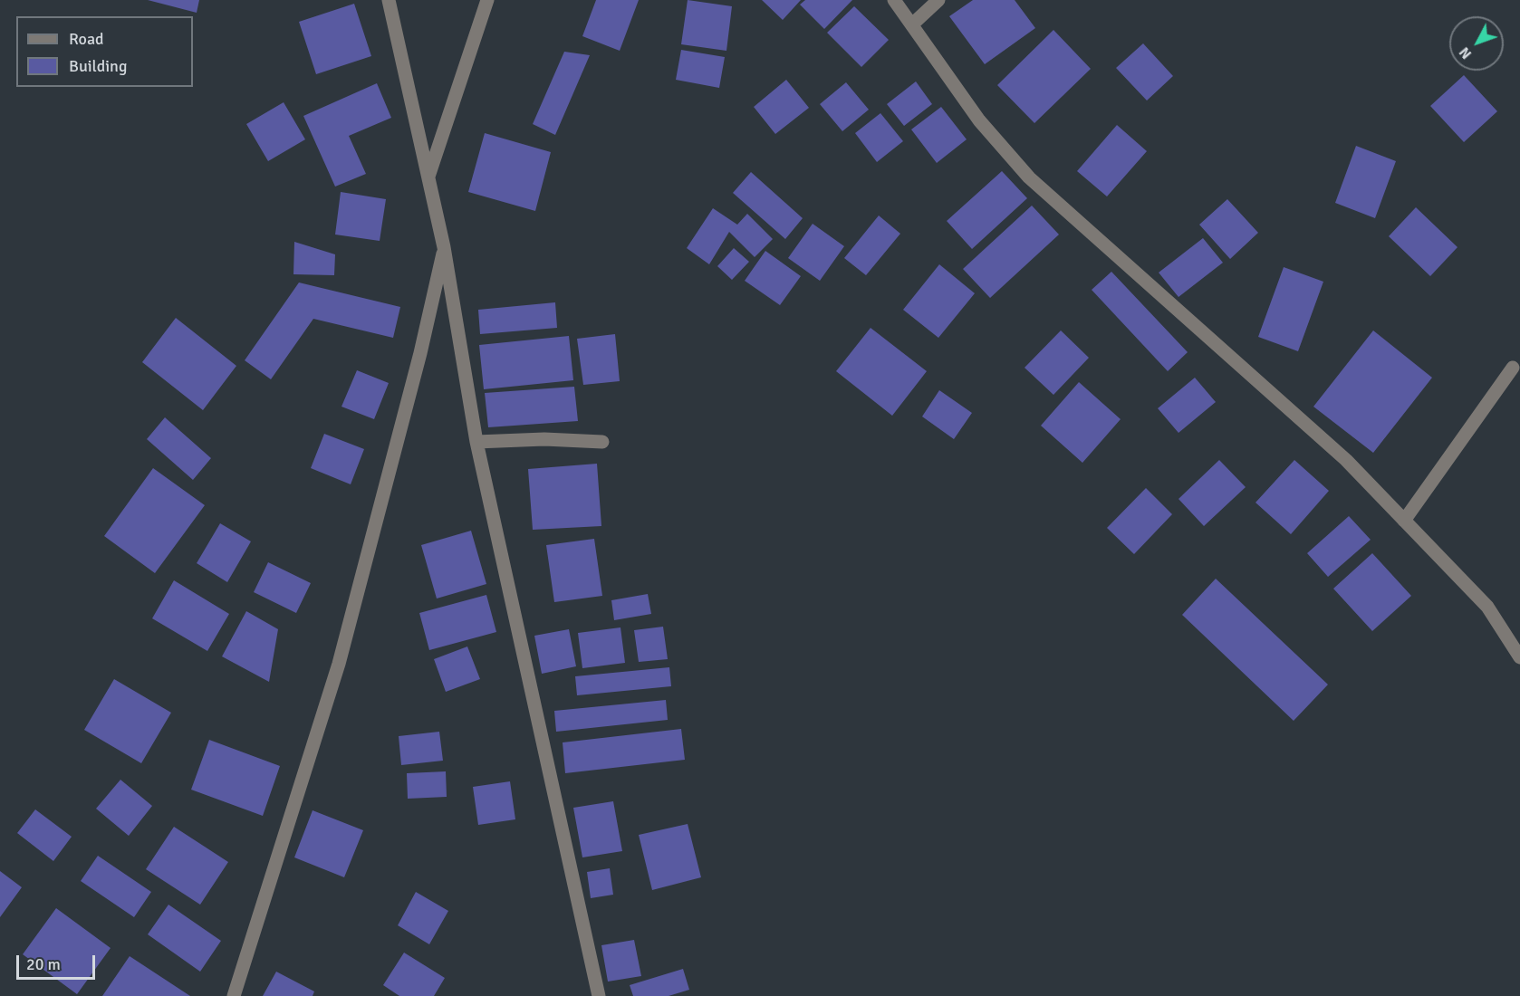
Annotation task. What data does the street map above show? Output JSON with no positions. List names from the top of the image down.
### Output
{
  "legend": ["Road", "Building"],
  "scale_bar": "20 m",
  "north": "bottom left"
}
